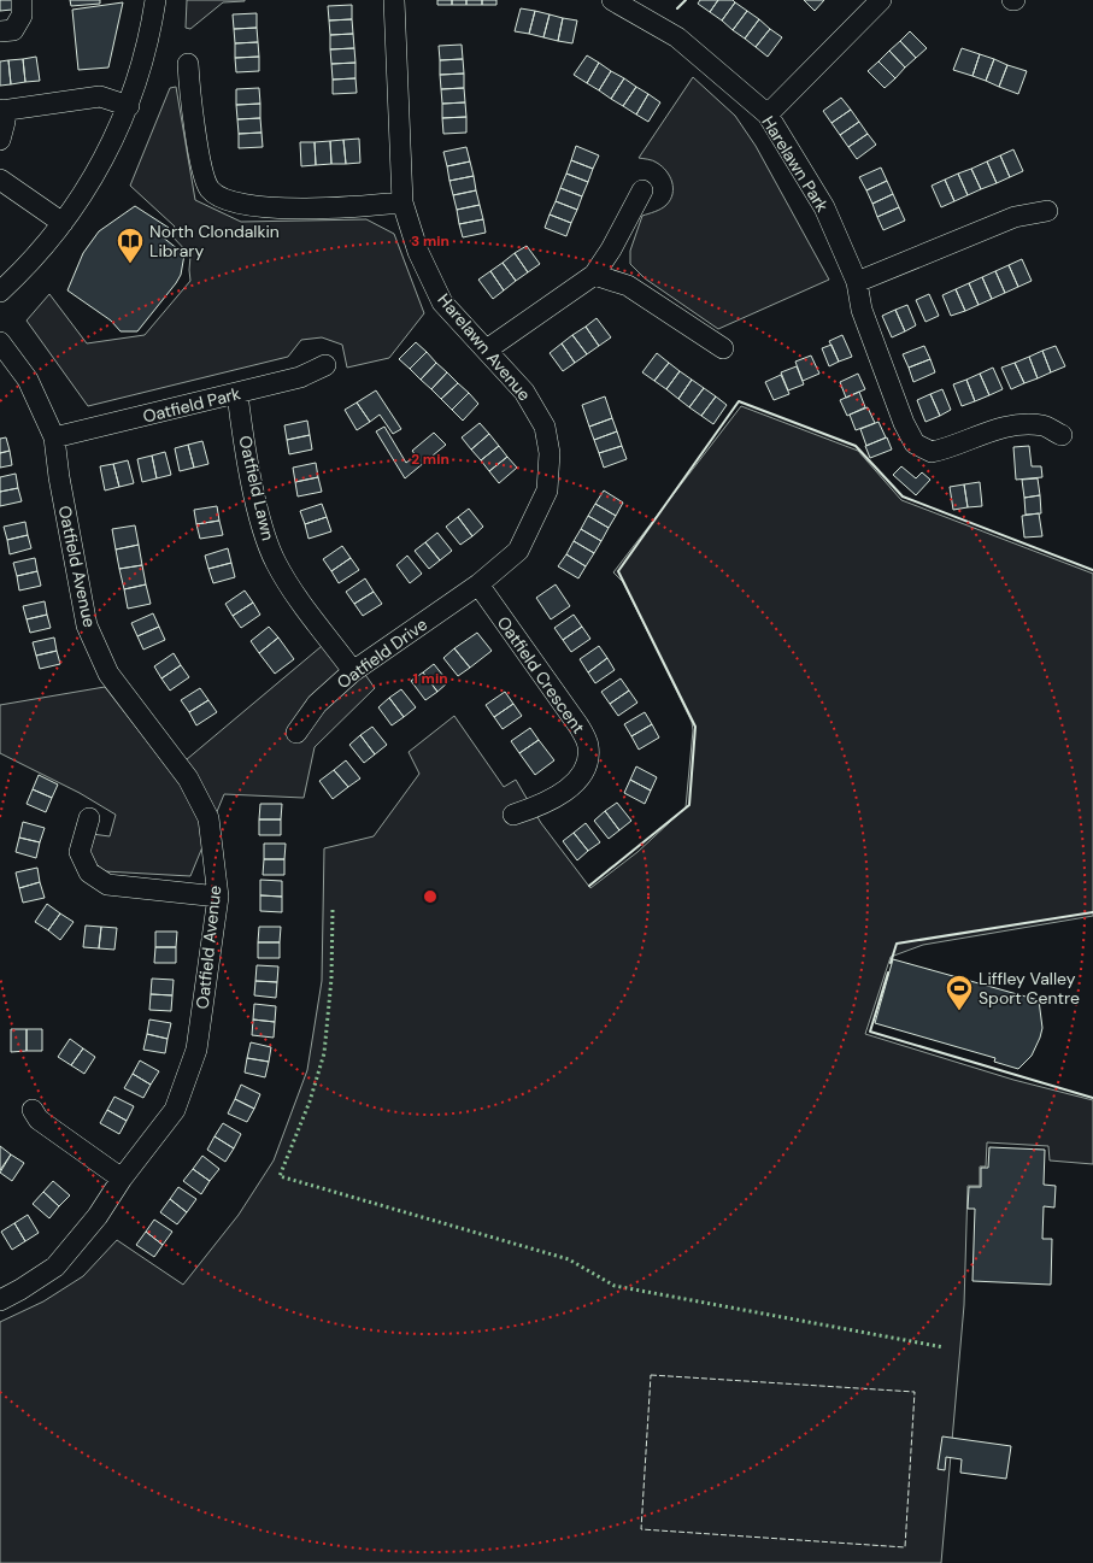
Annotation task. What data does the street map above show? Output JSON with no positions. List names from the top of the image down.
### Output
{
  "streets": {
    "street": [
      "Harelawn Park",
      "Harelawn Avenue",
      "Oatfield Park",
      "Oatfield Lawn",
      "Oatfield Avenue",
      "Oatfield Drive",
      "Oatfield Crescent"
    ]
  },
  "crossings": [
    ["Harelawn Avenue", "Oatfield Drive"],
    ["Harelawn Avenue", "Oatfield Crescent"],
    ["Oatfield Park", "Oatfield Lawn"],
    ["Oatfield Park", "Oatfield Avenue"],
    ["Oatfield Lawn", "Oatfield Drive"],
    ["Oatfield Drive", "Oatfield Crescent"]
  ],
  "places": {
    "library": ["North Clondalkin Library"],
    "sports": ["Liffley Valley Sport Centre"]
  },
  "rings": ["3 min", "2 min", "1 min"]
}
